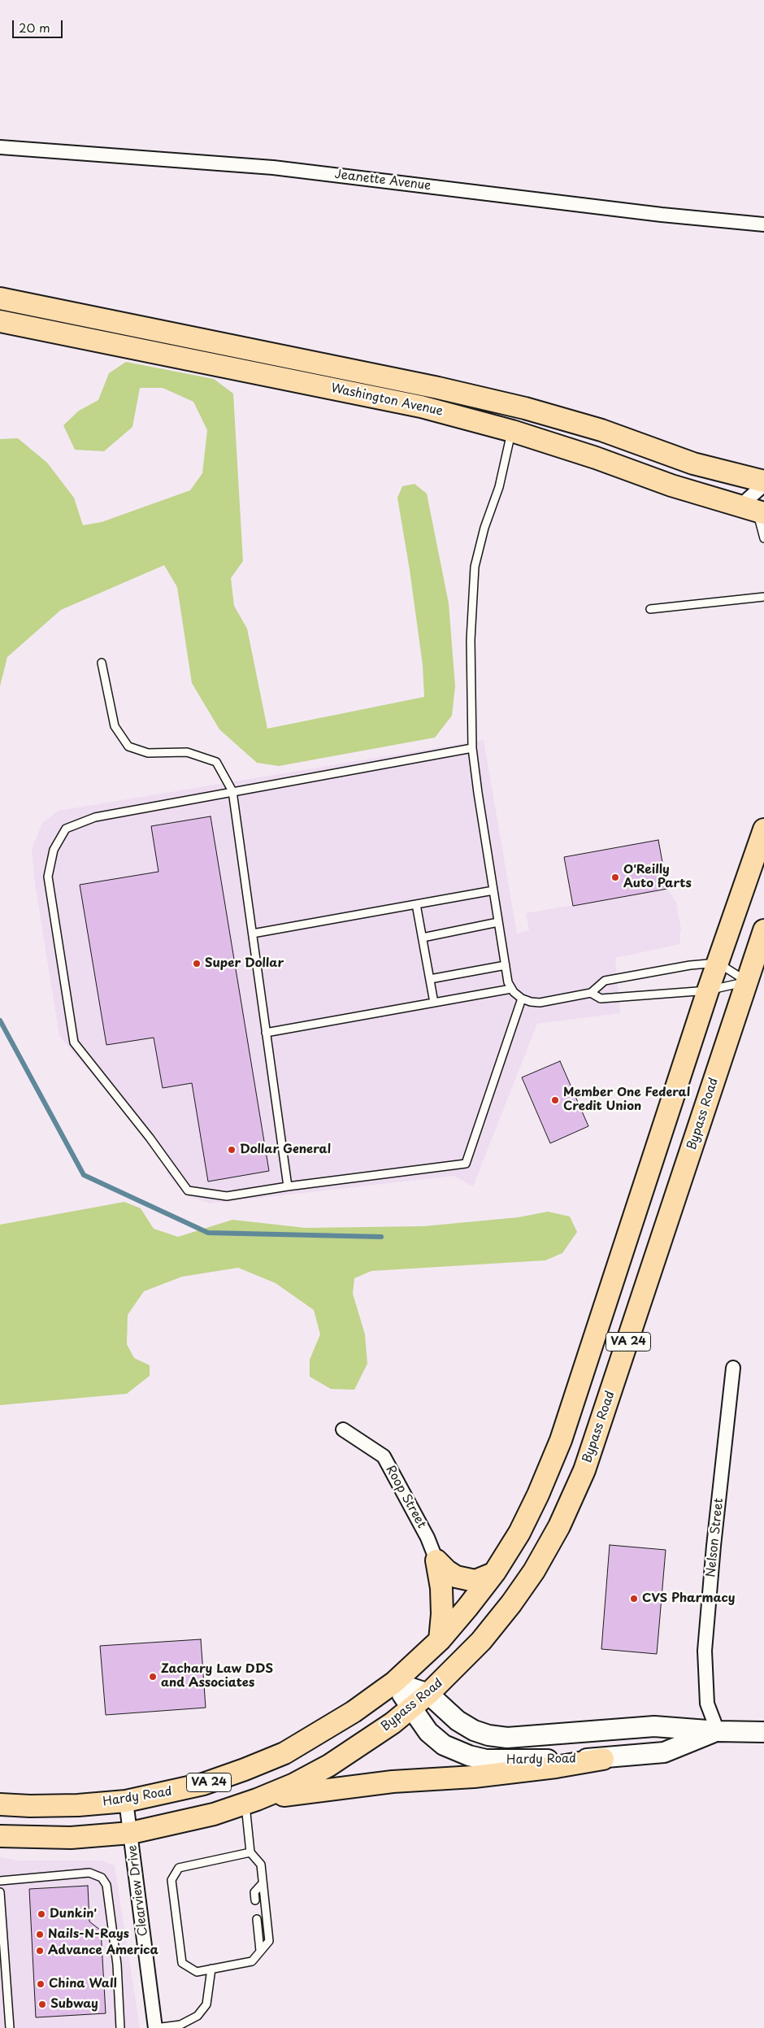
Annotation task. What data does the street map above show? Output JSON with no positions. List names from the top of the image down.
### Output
{
  "streets": {
    "main road": [
      "Washington Avenue",
      "Bypass Road",
      "VA 24",
      "Hardy Road"
    ],
    "street": [
      "Jeanette Avenue",
      "Roop Street",
      "Nelson Street",
      "Clearview Drive"
    ]
  },
  "crossings": [
    ["Bypass Road", "VA 24"],
    ["Bypass Road", "Hardy Road"],
    ["VA 24", "Hardy Road"],
    ["VA 24", "Clearview Drive"],
    ["Nelson Street", "Hardy Road"],
    ["Hardy Road", "Clearview Drive"]
  ],
  "places": [
    "O'Reilly Auto Parts",
    "Super Dollar",
    "Member One Federal Credit Union",
    "Dollar General",
    "CVS Pharmacy",
    "Zachary Law DDS and Associates",
    "Dunkin'",
    "Nails-N-Rays",
    "Advance America",
    "China Wall",
    "Subway"
  ],
  "scale_bar": "20 m"
}
